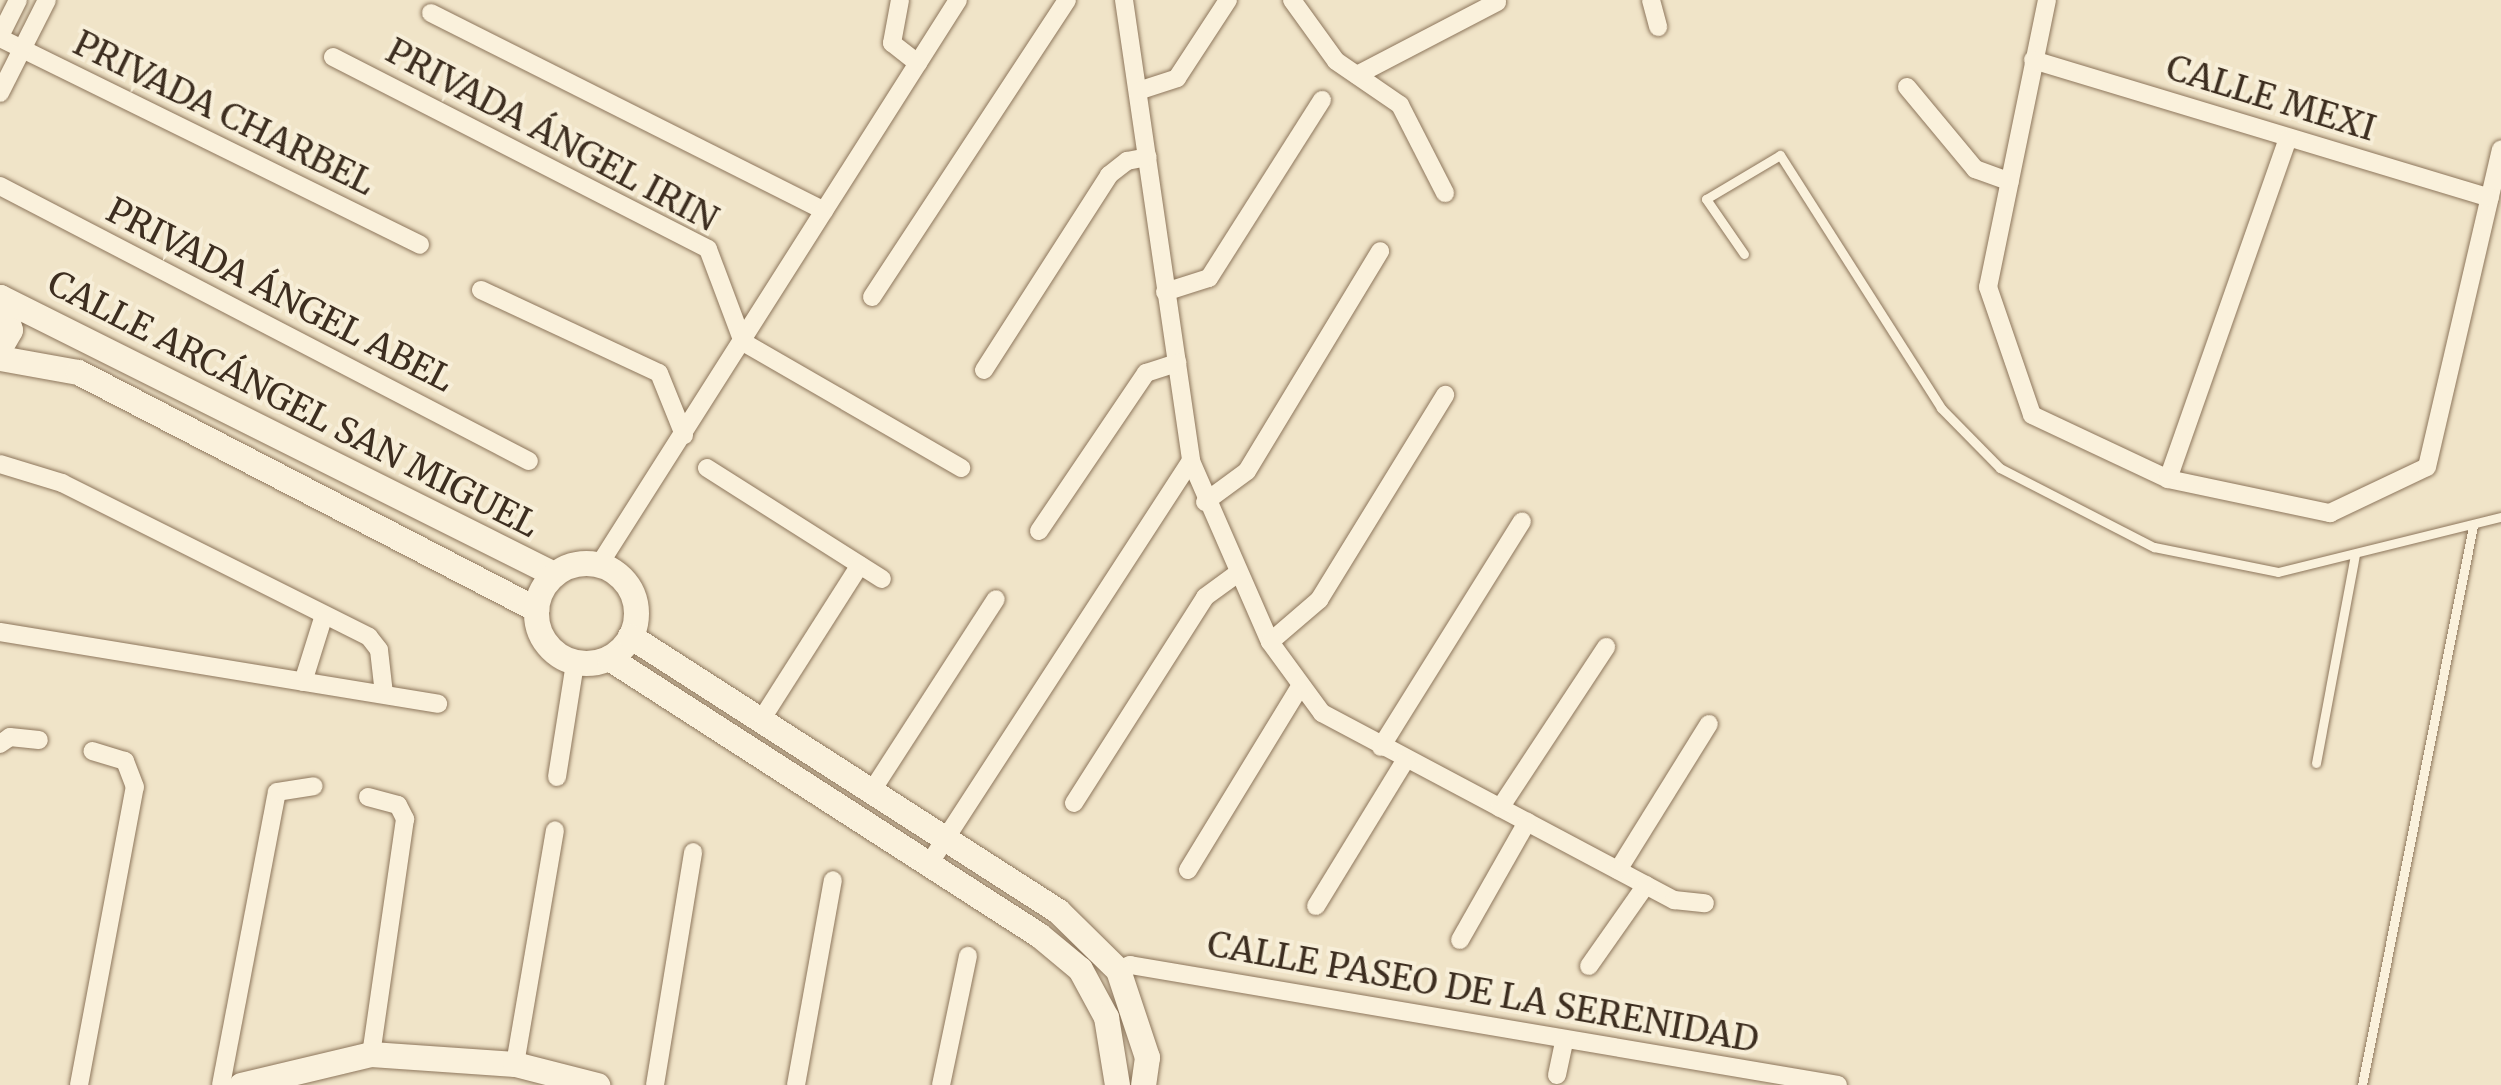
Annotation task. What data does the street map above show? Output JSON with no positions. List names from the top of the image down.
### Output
{
  "streets": {
    "street": [
      "CALLE MEXI",
      "PRIVADA CHARBEL",
      "PRIVADA ÁNGEL IRIN",
      "PRIVADA ÁNGEL ABEL",
      "CALLE ARCÁNGEL SAN MIGUEL",
      "CALLE PASEO DE LA SERENIDAD"
    ]
  }
}
